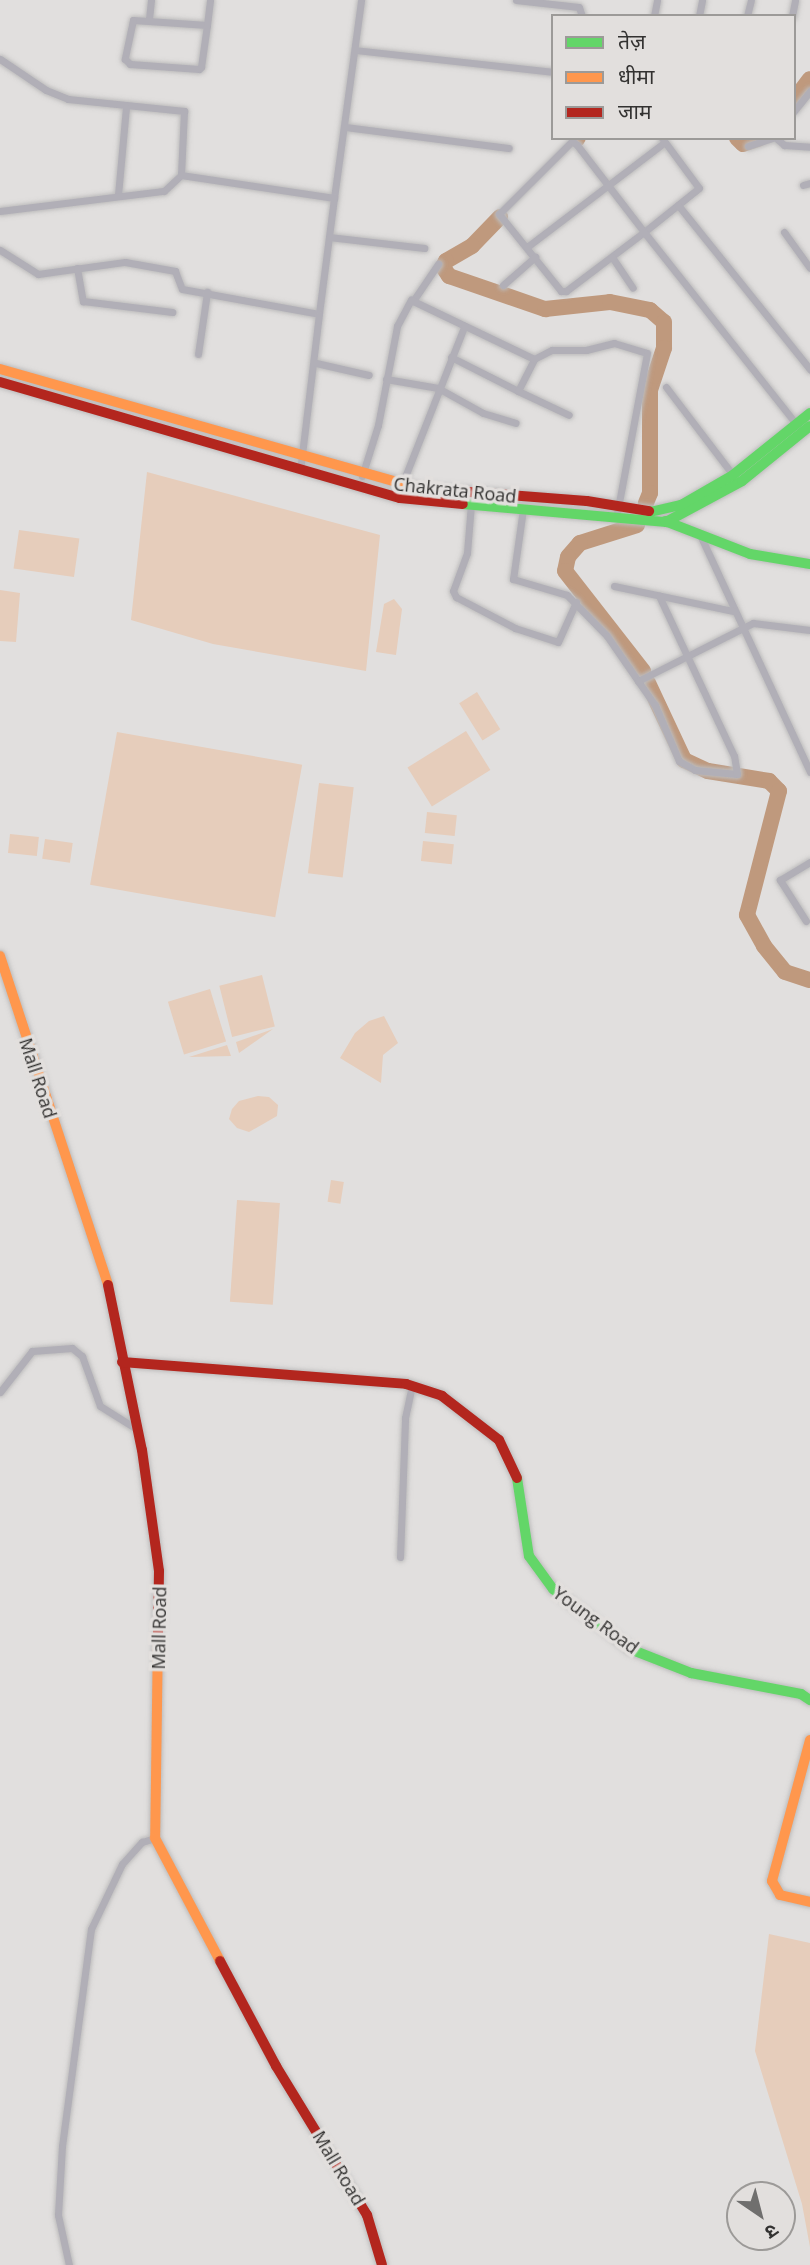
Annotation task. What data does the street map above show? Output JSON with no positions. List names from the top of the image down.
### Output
{
  "streets": {
    "street": ["Chakrata Road", "Mall Road", "Young Road"]
  },
  "crossings": [
    ["Mall Road", "Young Road"]
  ],
  "legend": ["तेज़", "धीमा", "जाम"],
  "north": "bottom right"
}
